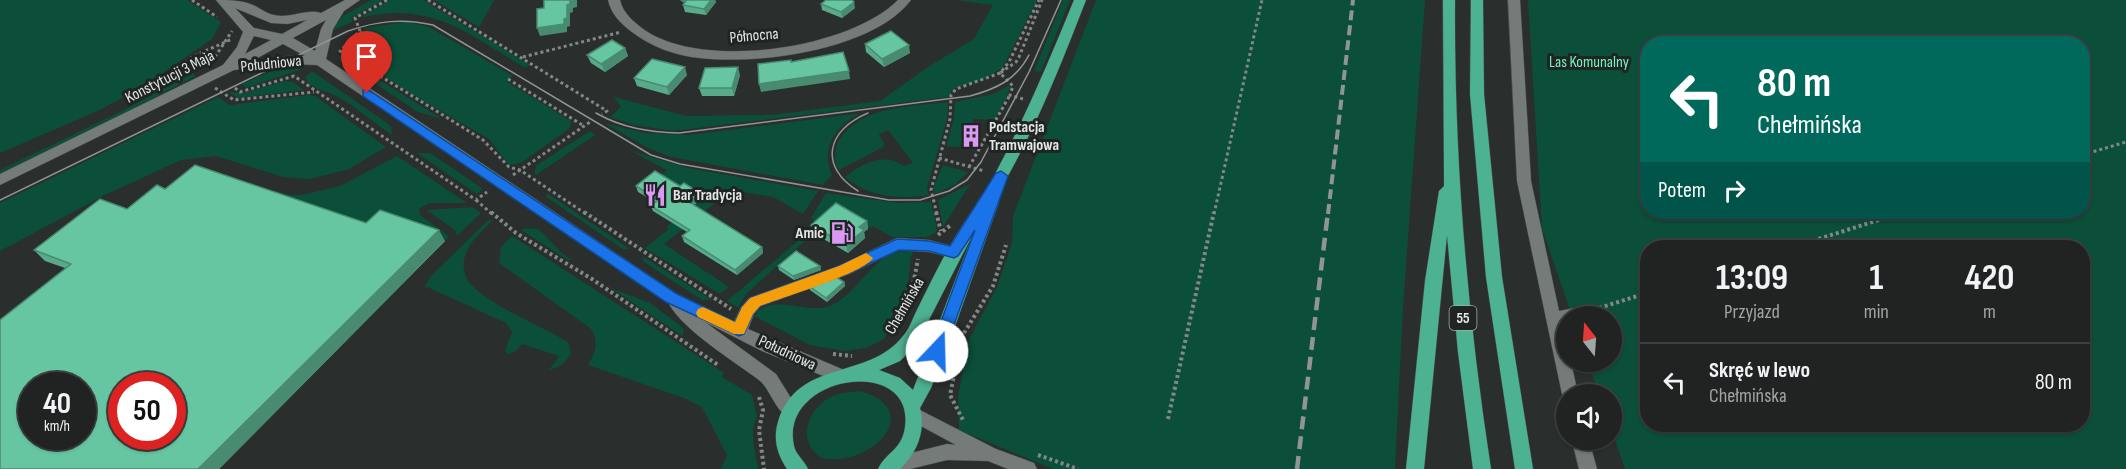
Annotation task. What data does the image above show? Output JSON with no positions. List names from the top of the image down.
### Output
{
  "streets": {
    "main road": ["Chełmińska", "55"],
    "street": ["Północna", "Południowa", "Konstytucji 3 Maja"]
  },
  "crossings": [
    ["Południowa", "Konstytucji 3 Maja"]
  ],
  "parks": ["Las Komunalny"],
  "places": {
    "building": ["Podstacja Tramwajowa"],
    "restaurant": ["Bar Tradycja"],
    "fuel station": ["Amic"]
  },
  "north": "top",
  "page": {
    "turn": ["80 m", "Chełmińska"],
    "then": "Potem",
    "eta": [
      "13:09",
      "Przyjazd",
      "1",
      "min",
      "420",
      "m"
    ],
    "list": [
      {
        "name": "Skręć w lewo",
        "note": "Chełmińska",
        "value": "80 m"
      }
    ],
    "speed": "40 km/h",
    "limit": "50"
  }
}
